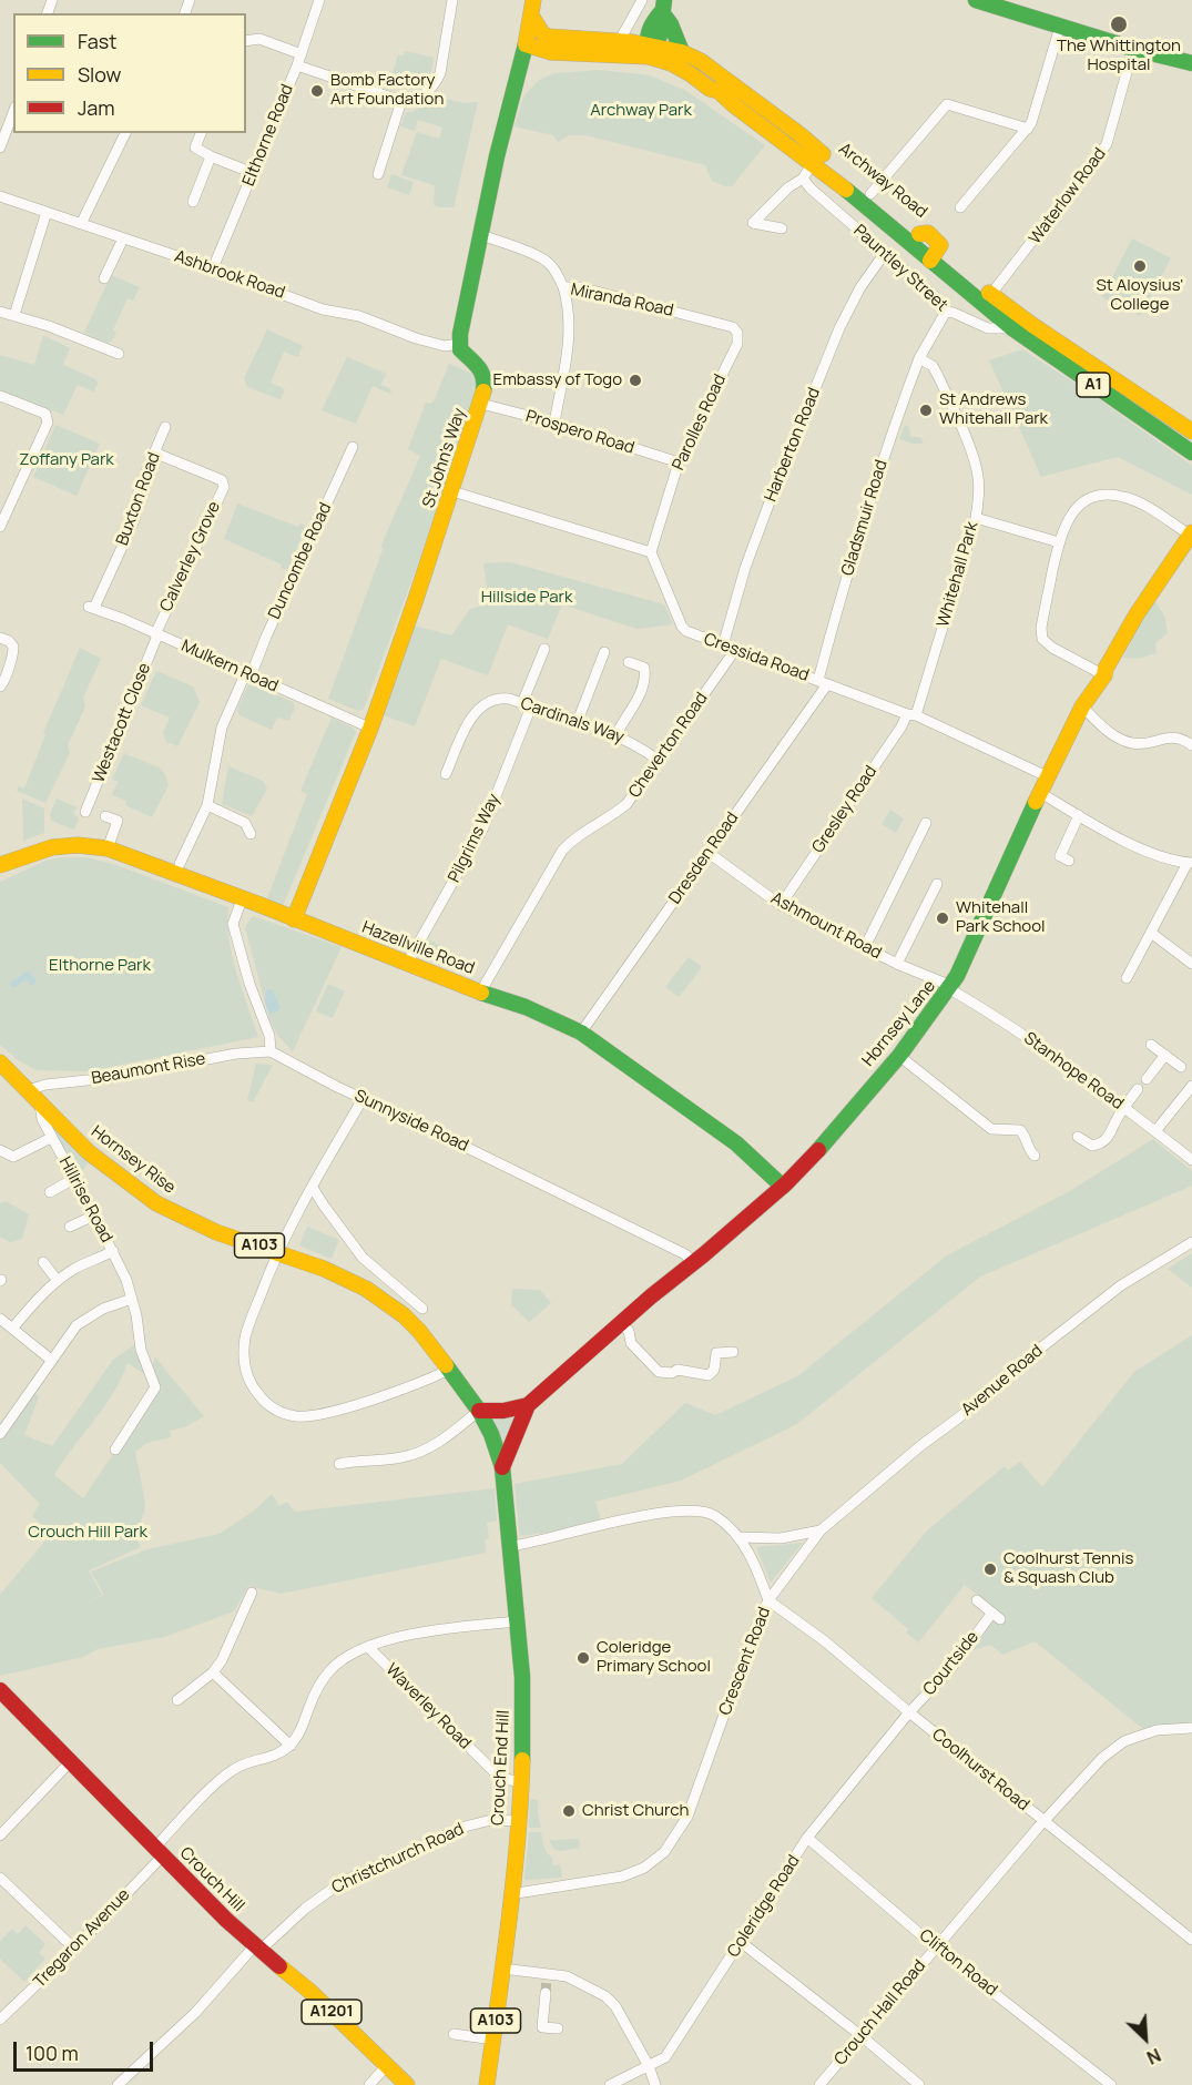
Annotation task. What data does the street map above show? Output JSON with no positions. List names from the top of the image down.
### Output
{
  "streets": {
    "main road": [
      "Archway Road",
      "A1",
      "St John's Way",
      "Hazellville Road",
      "Hornsey Lane",
      "Hornsey Rise",
      "A103",
      "Crouch End Hill",
      "Crouch Hill",
      "A1201"
    ],
    "street": [
      "Elthorne Road",
      "Waterlow Road",
      "Pauntley Street",
      "Ashbrook Road",
      "Miranda Road",
      "Parolles Road",
      "Prospero Road",
      "Harberton Road",
      "Buxton Road",
      "Gladsmuir Road",
      "Calverley Grove",
      "Duncombe Road",
      "Whitehall Park",
      "Cressida Road",
      "Mulkern Road",
      "Cardinals Way",
      "Westacott Close",
      "Cheverton Road",
      "Gresley Road",
      "Pilgrims Way",
      "Dresden Road",
      "Ashmount Road",
      "Beaumont Rise",
      "Stanhope Road",
      "Sunnyside Road",
      "Hillrise Road",
      "Avenue Road",
      "Crescent Road",
      "Courtside",
      "Waverley Road",
      "Coolhurst Road",
      "Christchurch Road",
      "Coleridge Road",
      "Tregaron Avenue",
      "Clifton Road",
      "Crouch Hall Road"
    ]
  },
  "crossings": [
    ["Elthorne Road", "Ashbrook Road"],
    ["Archway Road", "Waterlow Road"],
    ["Archway Road", "Pauntley Street"],
    ["Archway Road", "A1"],
    ["Pauntley Street", "Harberton Road"],
    ["Ashbrook Road", "St John's Way"],
    ["Miranda Road", "Parolles Road"],
    ["Parolles Road", "Prospero Road"],
    ["Parolles Road", "Cressida Road"],
    ["Prospero Road", "St John's Way"],
    ["Harberton Road", "Cressida Road"],
    ["St John's Way", "Mulkern Road"],
    ["St John's Way", "Hazellville Road"],
    ["Buxton Road", "Calverley Grove"],
    ["Buxton Road", "Mulkern Road"],
    ["Gladsmuir Road", "Whitehall Park"],
    ["Gladsmuir Road", "Cressida Road"],
    ["Gladsmuir Road", "Dresden Road"],
    ["Calverley Grove", "Mulkern Road"],
    ["Calverley Grove", "Westacott Close"],
    ["Duncombe Road", "Mulkern Road"],
    ["Whitehall Park", "Cressida Road"],
    ["Whitehall Park", "Gresley Road"],
    ["Cressida Road", "Cheverton Road"],
    ["Cressida Road", "Gresley Road"],
    ["Cressida Road", "Dresden Road"],
    ["Mulkern Road", "Westacott Close"],
    ["Cardinals Way", "Cheverton Road"],
    ["Cardinals Way", "Pilgrims Way"],
    ["Cheverton Road", "Hazellville Road"],
    ["Gresley Road", "Ashmount Road"],
    ["Pilgrims Way", "Hazellville Road"],
    ["Dresden Road", "Ashmount Road"],
    ["Dresden Road", "Hazellville Road"],
    ["Ashmount Road", "Hornsey Lane"],
    ["Ashmount Road", "Stanhope Road"],
    ["Hazellville Road", "Hornsey Lane"],
    ["Hornsey Lane", "Stanhope Road"],
    ["Hornsey Lane", "Sunnyside Road"],
    ["Hornsey Lane", "Hornsey Rise"],
    ["Hornsey Lane", "Crouch End Hill"],
    ["Beaumont Rise", "Sunnyside Road"],
    ["Beaumont Rise", "Hornsey Rise"],
    ["Hornsey Rise", "Hillrise Road"],
    ["Hornsey Rise", "Crouch End Hill"],
    ["Avenue Road", "Crescent Road"],
    ["Avenue Road", "Coolhurst Road"],
    ["Crescent Road", "Crouch End Hill"],
    ["Crescent Road", "Coolhurst Road"],
    ["Courtside", "Coolhurst Road"],
    ["Courtside", "Coleridge Road"],
    ["Waverley Road", "Crouch End Hill"],
    ["Crouch End Hill", "Christchurch Road"],
    ["Coolhurst Road", "Coleridge Road"],
    ["Coolhurst Road", "Crouch Hall Road"],
    ["Christchurch Road", "Crouch Hill"],
    ["Crouch Hill", "Tregaron Avenue"],
    ["Coleridge Road", "Clifton Road"],
    ["Clifton Road", "Crouch Hall Road"]
  ],
  "parks": [
    "Archway Park",
    "Zoffany Park",
    "Hillside Park",
    "Elthorne Park",
    "Crouch Hill Park"
  ],
  "places": [
    "The Whittington Hospital",
    "Bomb Factory Art Foundation",
    "St Aloysius' College",
    "Embassy of Togo",
    "St Andrews Whitehall Park",
    "Whitehall Park School",
    "Coolhurst Tennis & Squash Club",
    "Coleridge Primary School",
    "Christ Church"
  ],
  "legend": ["Fast", "Slow", "Jam"],
  "scale_bar": "100 m",
  "north": "bottom right"
}
